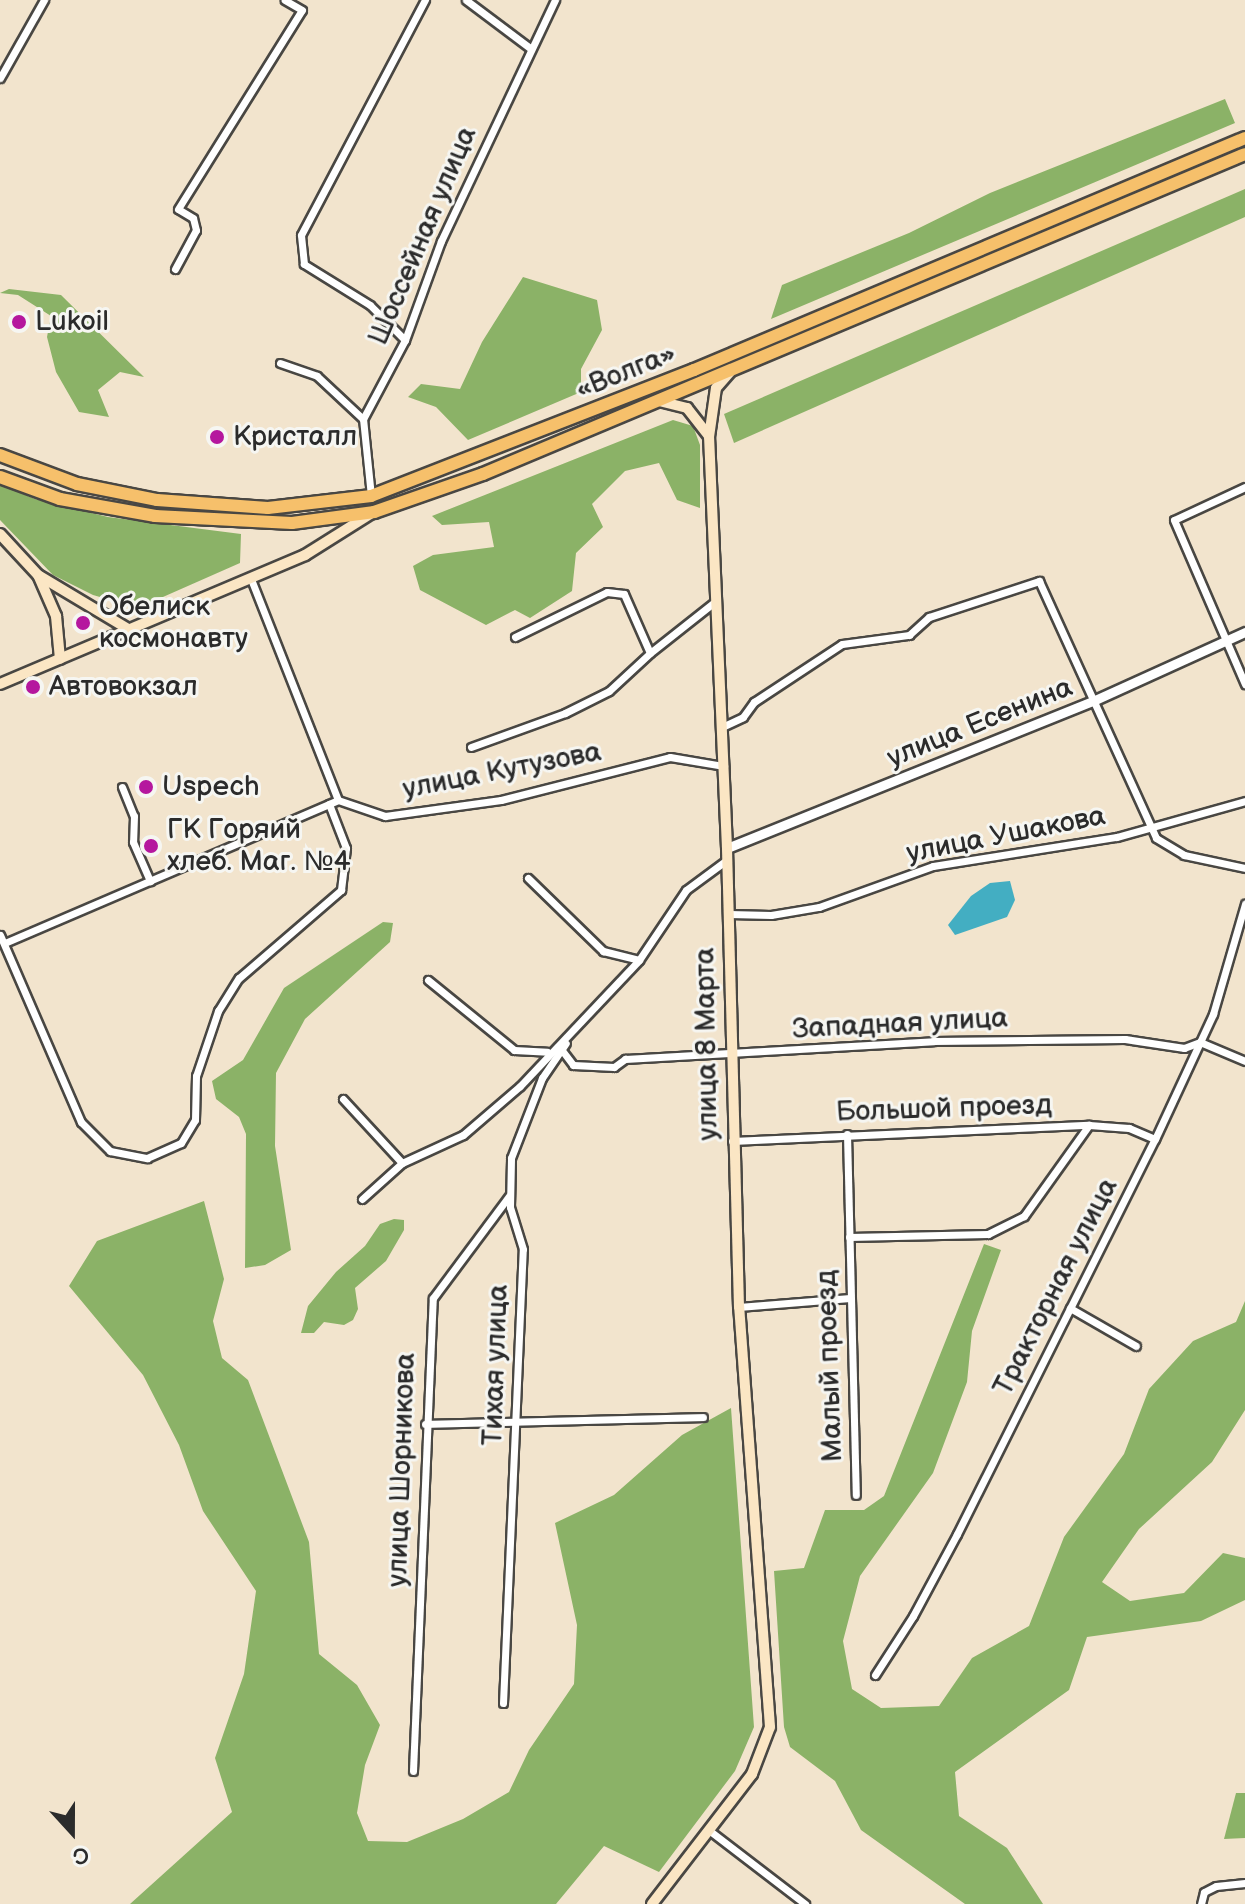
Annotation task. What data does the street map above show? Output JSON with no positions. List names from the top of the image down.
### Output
{
  "streets": {
    "highway": ["«Волга»"],
    "main road": ["улица 8 Марта"],
    "street": [
      "Шоссейная улица",
      "улица Есенина",
      "улица Кутузова",
      "улица Ушакова",
      "Западная улица",
      "Большой проезд",
      "Тракторная улица",
      "Тихая улица",
      "Малый проезд",
      "улица Шорникова"
    ]
  },
  "crossings": [
    ["«Волга»", "улица 8 Марта"],
    ["улица Есенина", "улица 8 Марта"],
    ["улица Кутузова", "улица 8 Марта"],
    ["улица Ушакова", "улица 8 Марта"],
    ["Западная улица", "улица 8 Марта"],
    ["Западная улица", "Тракторная улица"],
    ["Западная улица", "Тихая улица"],
    ["улица 8 Марта", "Большой проезд"],
    ["Большой проезд", "Тракторная улица"],
    ["Большой проезд", "Малый проезд"],
    ["Тихая улица", "улица Шорникова"]
  ],
  "places": [
    "Lukoil",
    "Кристалл",
    "Обелиск космонавту",
    "Автовокзал",
    "Uspech",
    "ГК Горяий хлеб. Маг. №4"
  ],
  "north": "bottom"
}
